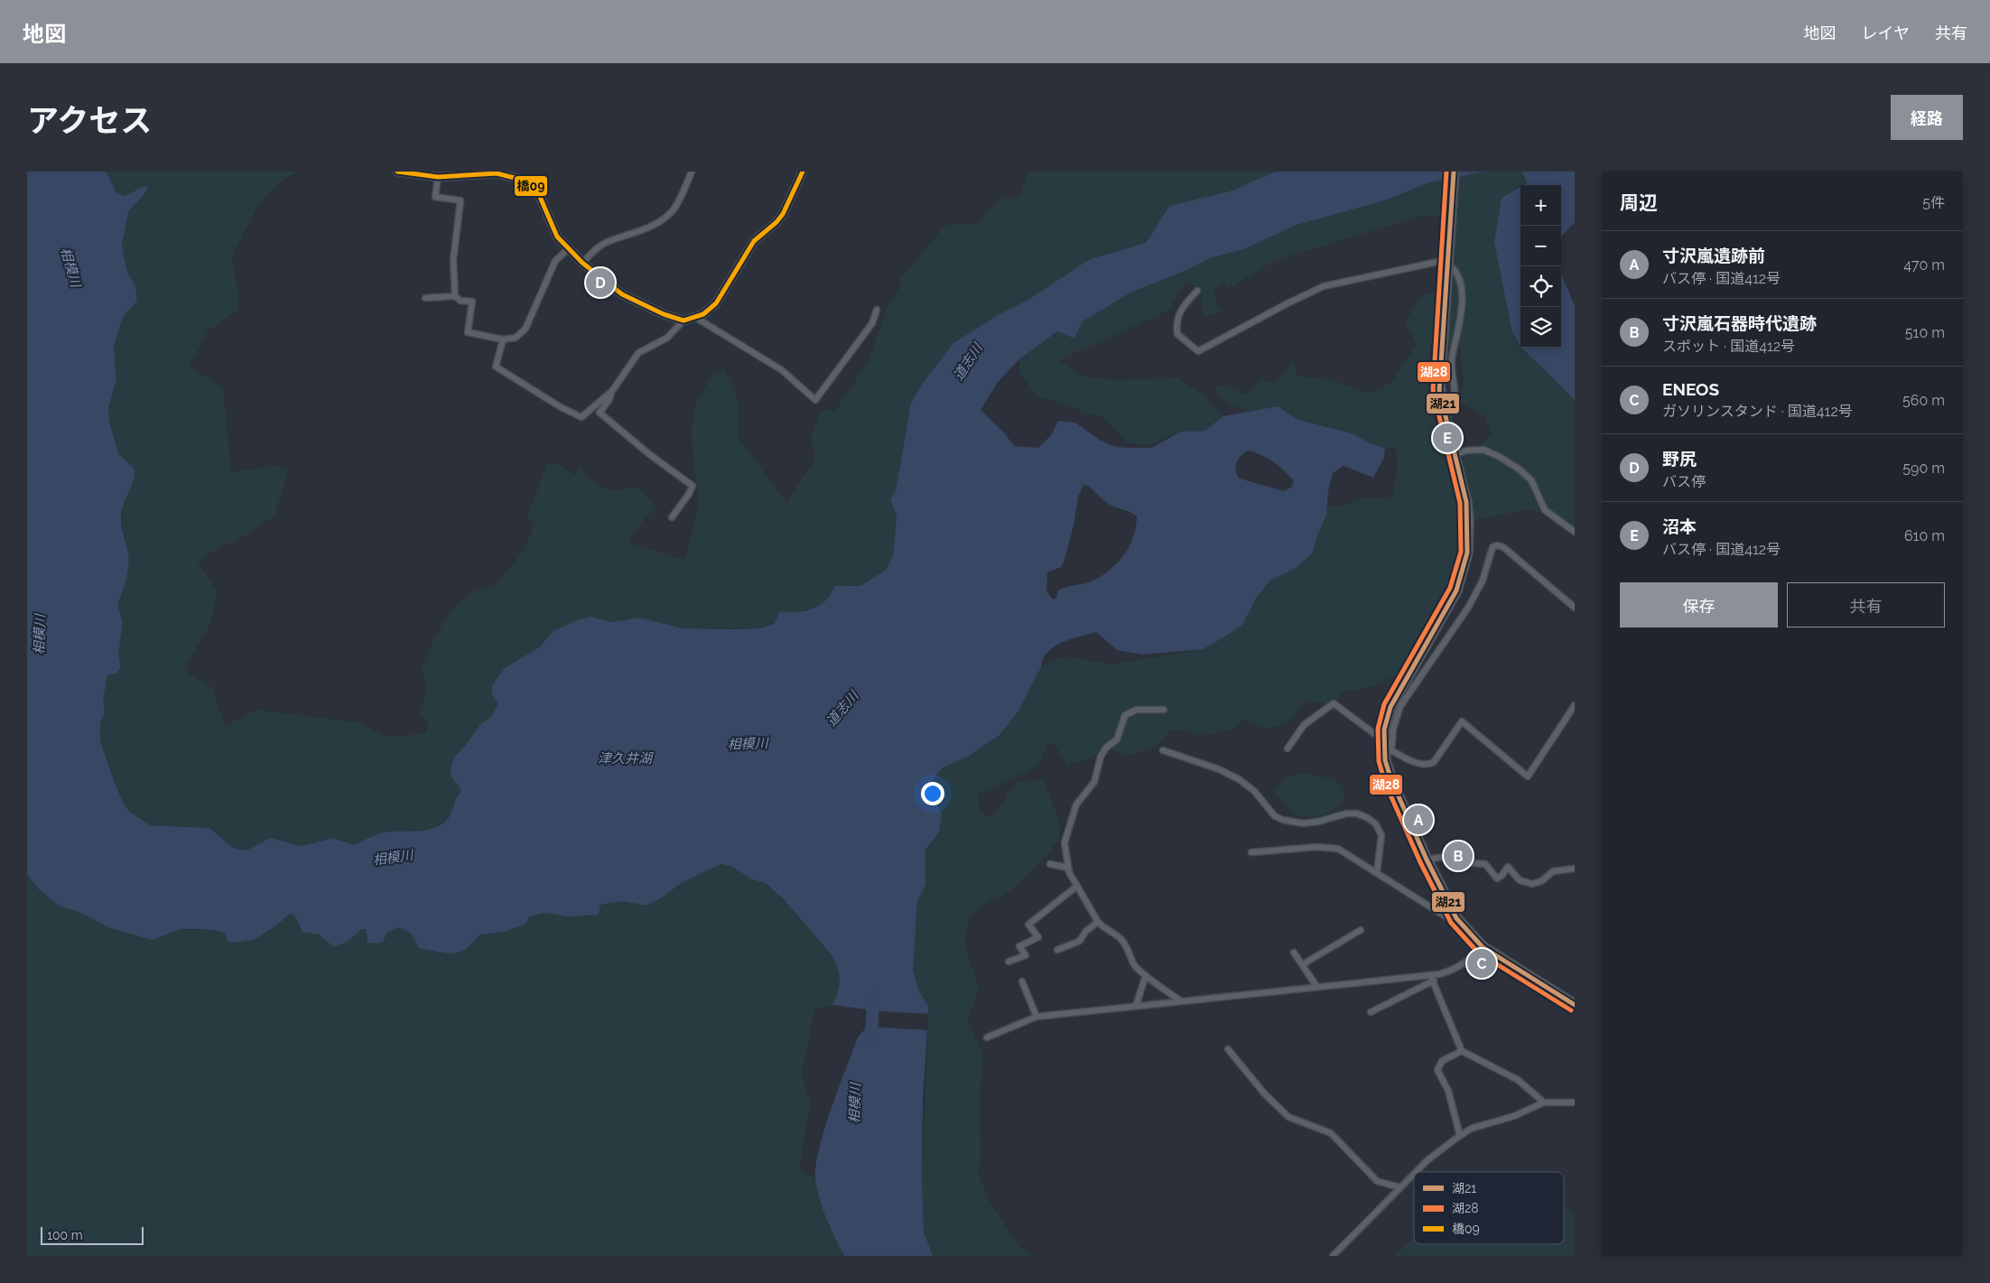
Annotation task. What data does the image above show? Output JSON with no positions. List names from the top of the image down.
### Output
{
  "water": ["相模川", "道志川", "津久井湖"],
  "lines": ["transit line 湖21", "transit line 湖28", "transit line 橋09"],
  "legend": ["湖21", "湖28", "橋09"],
  "scale_bar": "100 m",
  "page": {
    "header": "地図",
    "nav": ["地図", "レイヤ", "共有"],
    "title": "アクセス",
    "buttons": [
      "経路",
      ["保存", "共有"]
    ],
    "heading": ["周辺", "5件"],
    "map_buttons": ["+", "−"],
    "list": [
      {
        "mark": "A",
        "name": "寸沢嵐遺跡前",
        "note": "バス停 · 国道412号",
        "value": "470 m"
      },
      {
        "mark": "B",
        "name": "寸沢嵐石器時代遺跡",
        "note": "スポット · 国道412号",
        "value": "510 m"
      },
      {
        "mark": "C",
        "name": "ENEOS",
        "note": "ガソリンスタンド · 国道412号",
        "value": "560 m"
      },
      {
        "mark": "D",
        "name": "野尻",
        "note": "バス停",
        "value": "590 m"
      },
      {
        "mark": "E",
        "name": "沼本",
        "note": "バス停 · 国道412号",
        "value": "610 m"
      }
    ],
    "pins": [
      "D",
      "E",
      "A",
      "B",
      "C"
    ],
    "scale": "100 m"
  }
}
